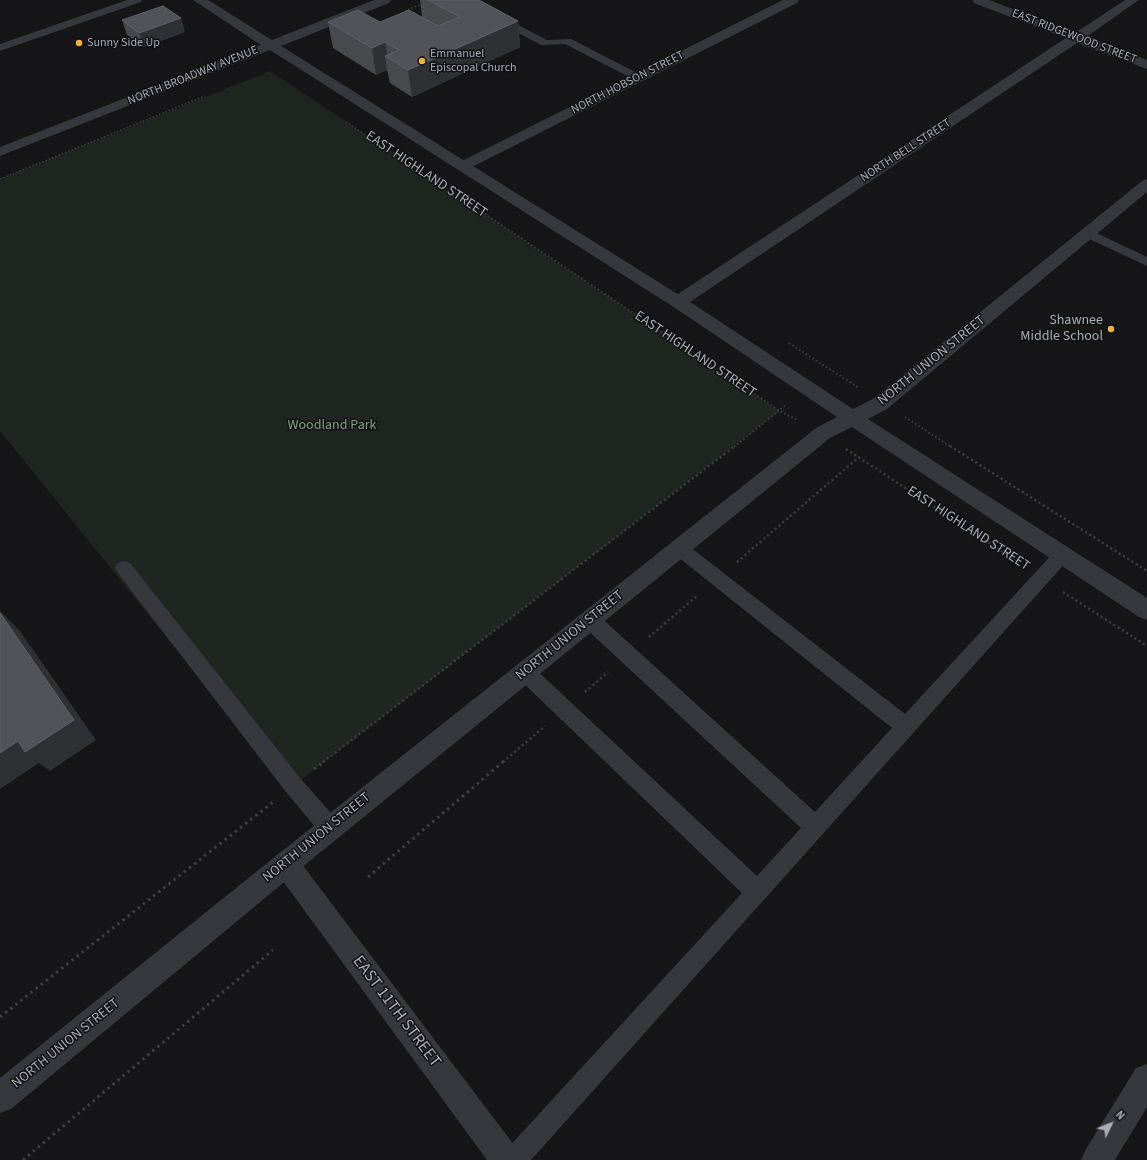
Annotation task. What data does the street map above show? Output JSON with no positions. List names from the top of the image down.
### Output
{
  "streets": {
    "street": [
      "EAST RIDGEWOOD STREET",
      "NORTH BROADWAY AVENUE",
      "NORTH HOBSON STREET",
      "NORTH BELL STREET",
      "EAST HIGHLAND STREET",
      "NORTH UNION STREET",
      "EAST 11TH STREET"
    ]
  },
  "crossings": [
    ["EAST RIDGEWOOD STREET", "NORTH BELL STREET"],
    ["NORTH BROADWAY AVENUE", "EAST HIGHLAND STREET"],
    ["NORTH HOBSON STREET", "EAST HIGHLAND STREET"],
    ["NORTH BELL STREET", "EAST HIGHLAND STREET"],
    ["EAST HIGHLAND STREET", "NORTH UNION STREET"],
    ["NORTH UNION STREET", "EAST 11TH STREET"]
  ],
  "parks": ["Woodland Park"],
  "places": ["Sunny Side Up", "Emmanuel Episcopal Church", "Shawnee Middle School"],
  "north": "top right"
}
